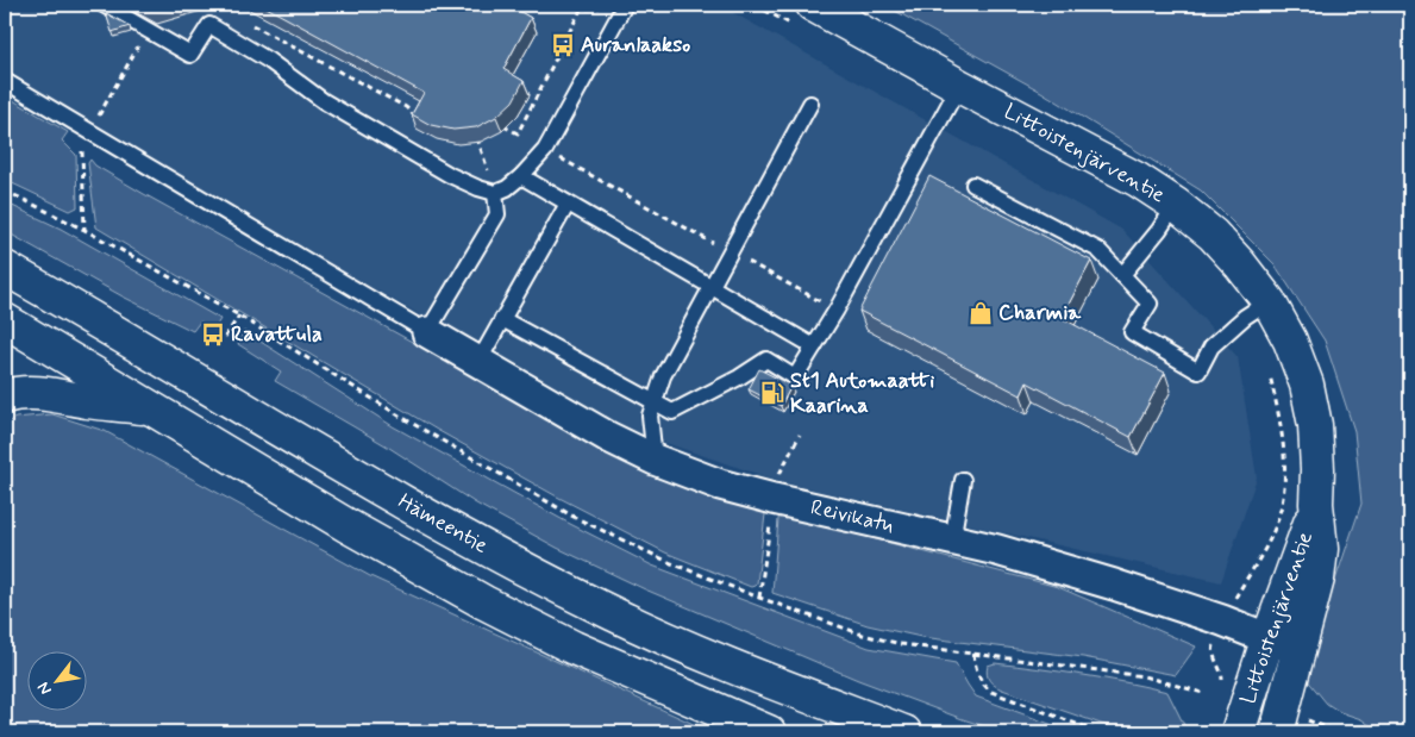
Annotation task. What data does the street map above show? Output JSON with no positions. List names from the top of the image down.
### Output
{
  "streets": {
    "main road": ["Littoistenjärventie", "Hämeentie"],
    "street": ["Reivikatu"]
  },
  "crossings": [
    ["Littoistenjärventie", "Reivikatu"]
  ],
  "places": {
    "bus stop": ["Auranlaakso", "Ravattula"],
    "shop": ["Charmia"],
    "fuel station": ["St1 Automaatti Kaarina"]
  },
  "north": "bottom left"
}
